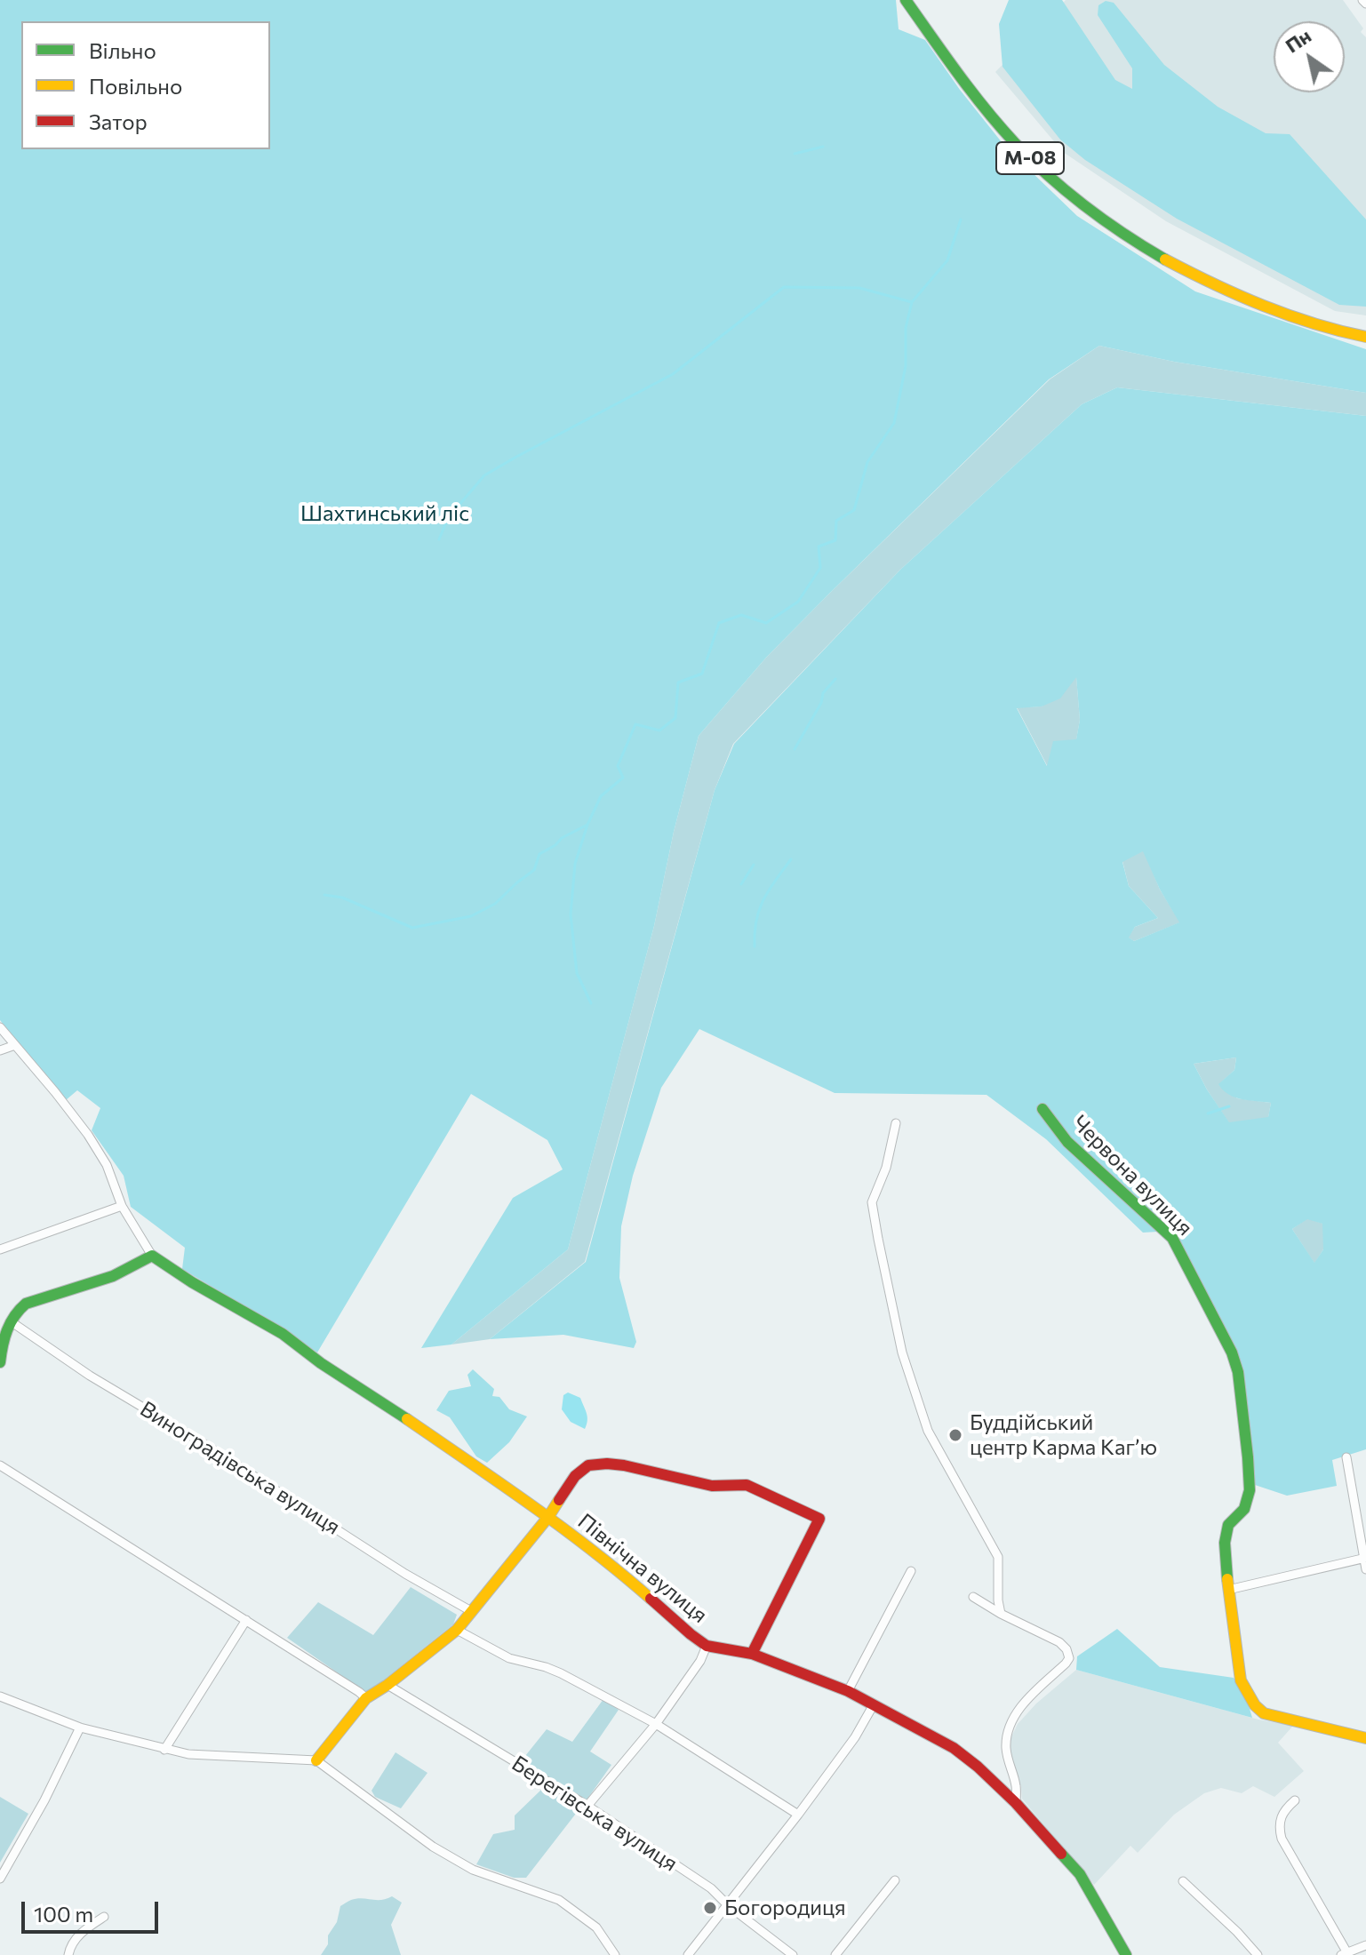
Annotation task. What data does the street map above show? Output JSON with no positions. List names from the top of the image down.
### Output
{
  "streets": {
    "main road": ["М-08", "Червона вулиця", "Північна вулиця"],
    "street": ["Виноградівська вулиця", "Берегівська вулиця"]
  },
  "parks": ["Шахтинський ліс"],
  "places": ["Буддійський центр Карма Кагʼю", "Богородиця"],
  "legend": ["Вільно", "Повільно", "Затор"],
  "scale_bar": "100 m",
  "north": "top left"
}
